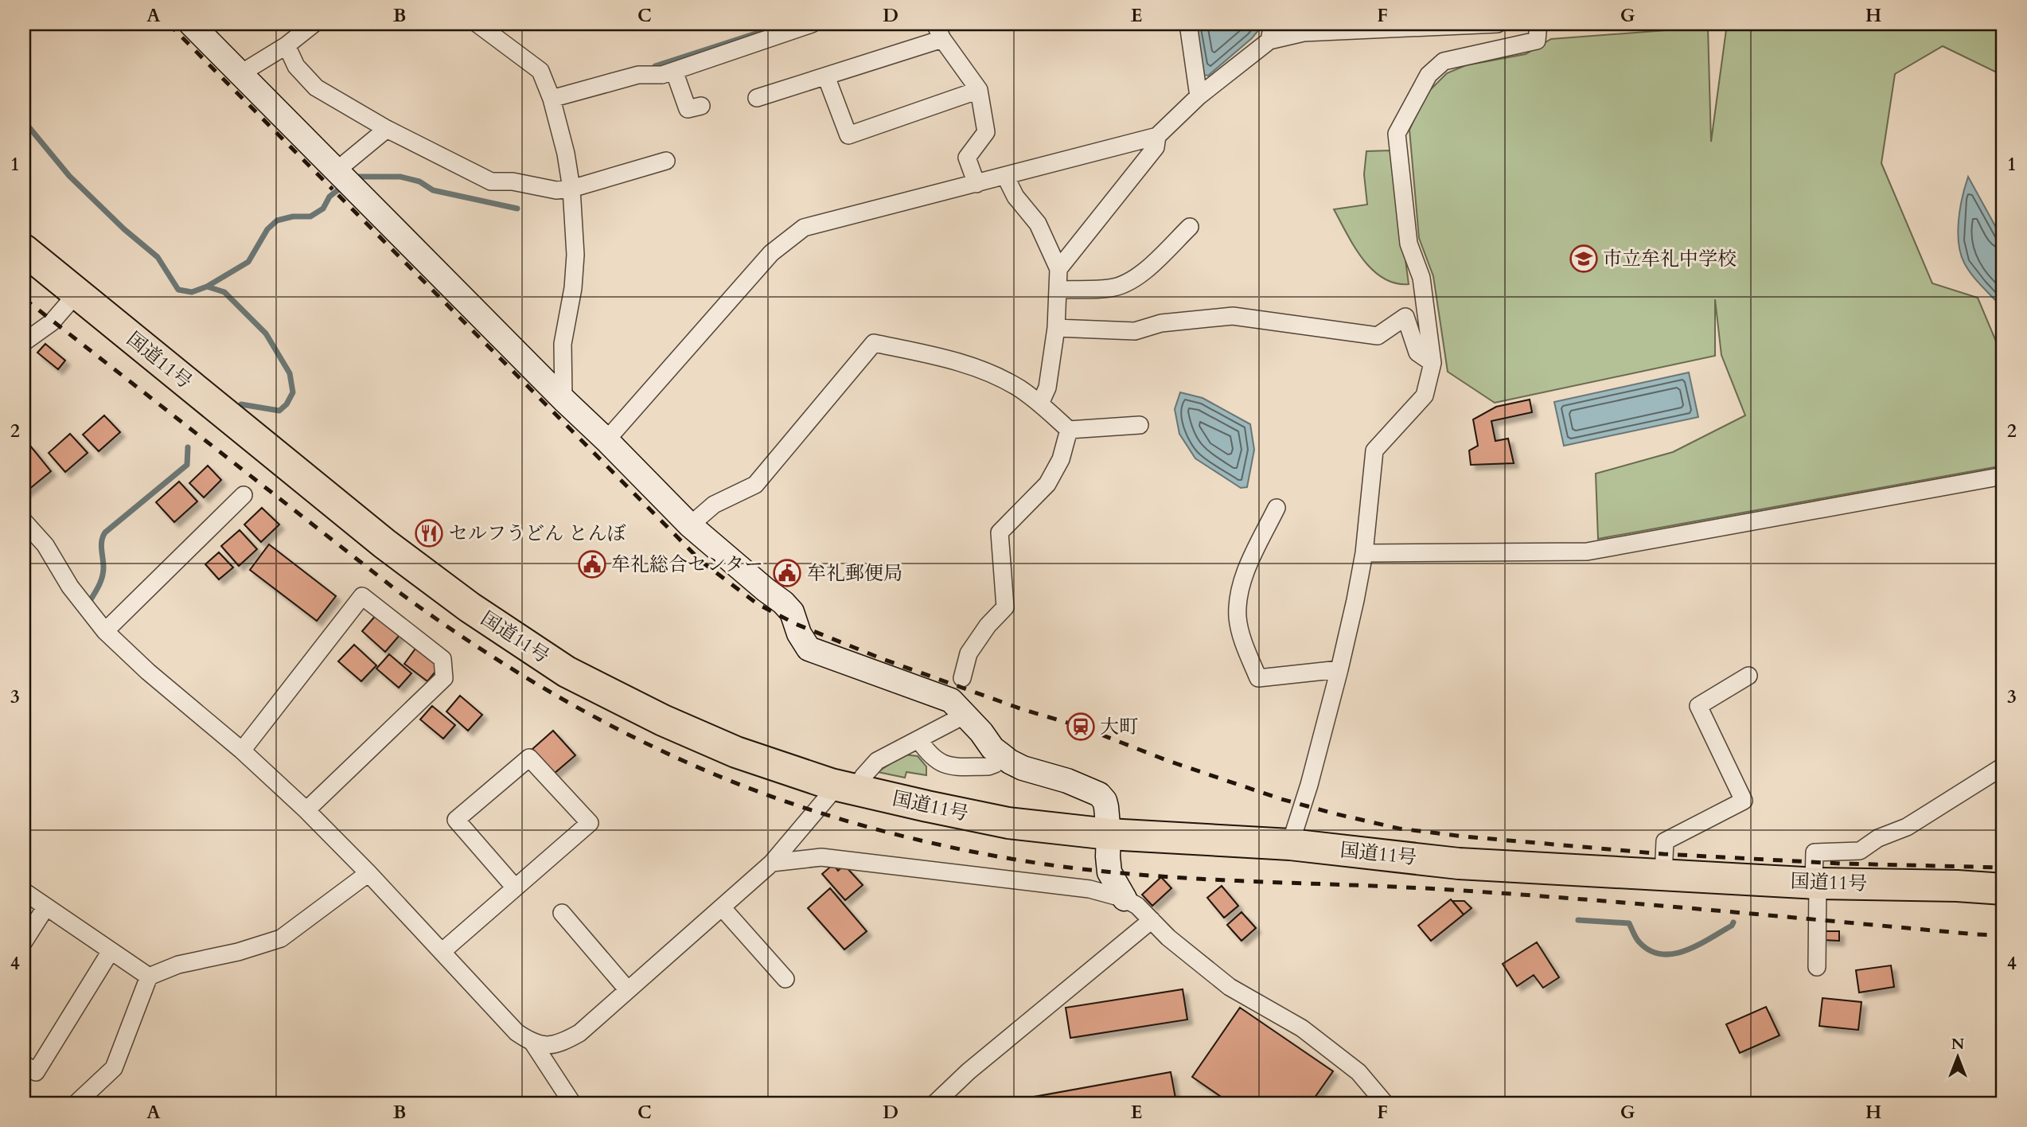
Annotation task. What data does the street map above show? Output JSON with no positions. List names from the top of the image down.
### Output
{
  "streets": {
    "highway": ["国道11号"]
  },
  "places": {
    "school or university": ["市立牟礼中学校"],
    "restaurant": ["セルフうどん とんぼ"],
    "public building": ["牟礼総合センター", "牟礼郵便局"],
    "station": ["大町"]
  },
  "north": "top",
  "grid": {
    "columns": [
      "A",
      "B",
      "C",
      "D",
      "E",
      "F",
      "G",
      "H"
    ],
    "rows": [
      "1",
      "2",
      "3",
      "4"
    ]
  }
}
